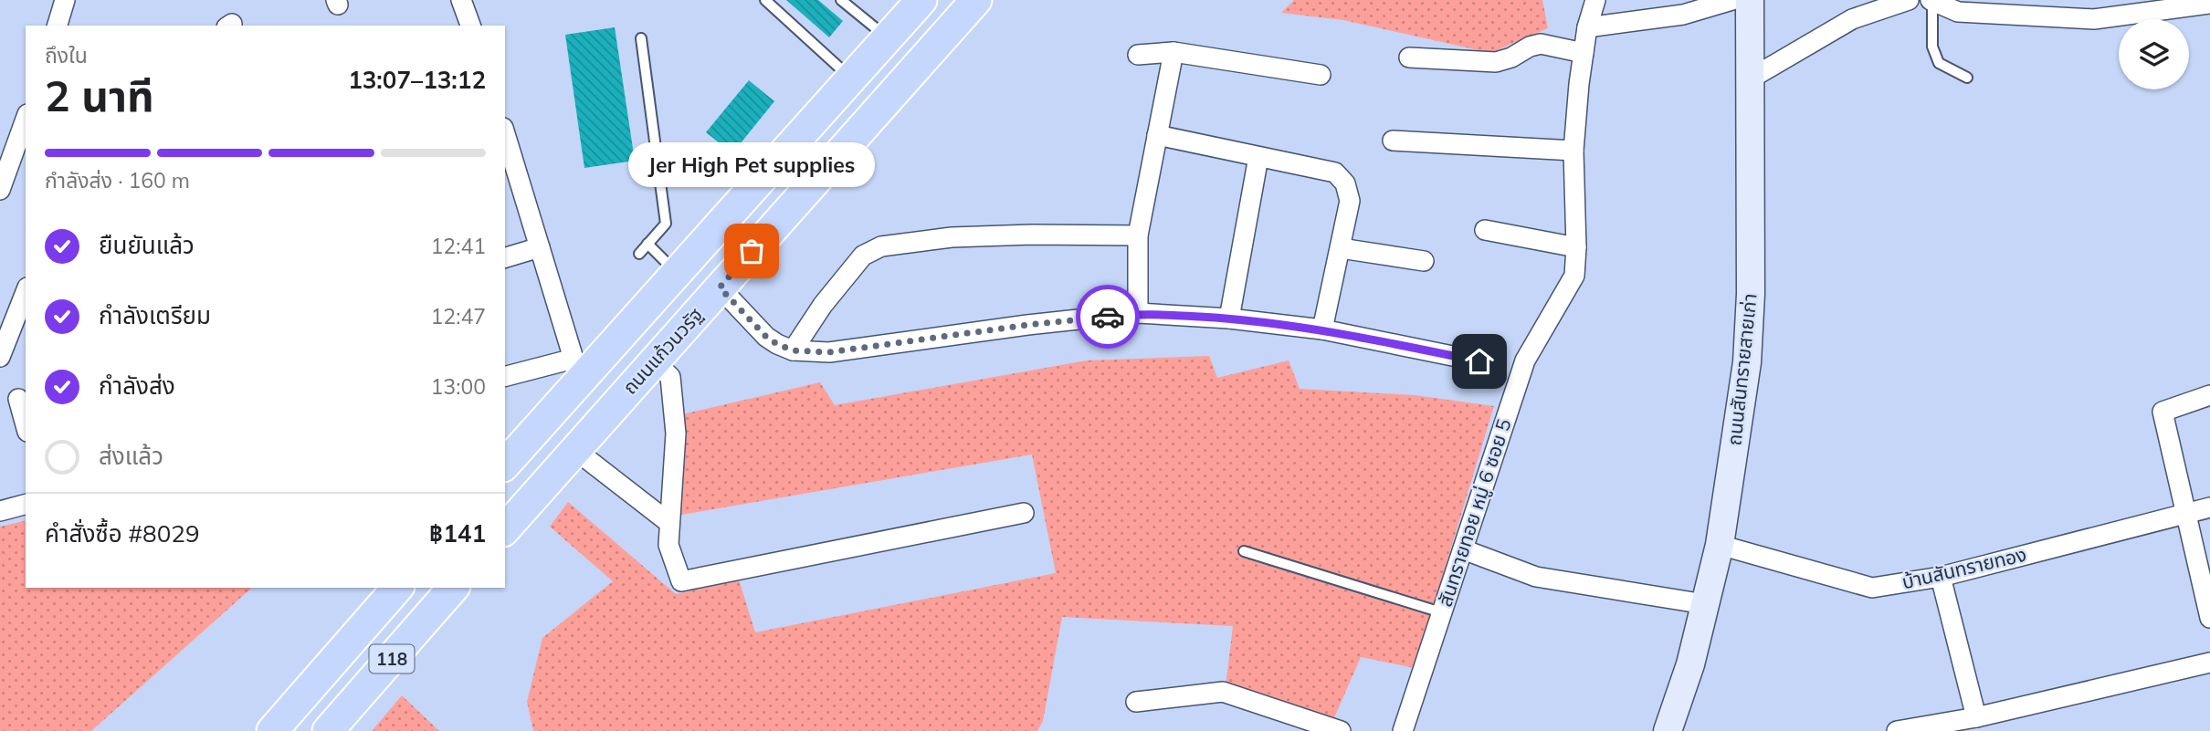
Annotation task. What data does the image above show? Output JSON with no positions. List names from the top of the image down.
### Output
{
  "streets": {
    "main road": ["ถนนแก้วนวรัฐ", "ถนนสันทรายสายเก่า", "118"],
    "street": ["สันทรายทอย หมู่ 6 ซอย 5", "บ้านสันทรายทอง"]
  },
  "crossings": [
    ["ถนนสันทรายสายเก่า", "บ้านสันทรายทอง"]
  ],
  "places": ["Jer High Pet supplies"],
  "page": {
    "heading": ["2 นาที", "ถึงใน", "13:07–13:12"],
    "panel": ["คำสั่งซื้อ #8029", "฿141"],
    "bar": "กำลังส่ง · 160 m",
    "bubble": "Jer High Pet supplies",
    "list": [
      ["ยืนยันแล้ว", "12:41"],
      ["กำลังเตรียม", "12:47"],
      ["กำลังส่ง", "13:00"],
      "ส่งแล้ว"
    ]
  }
}
